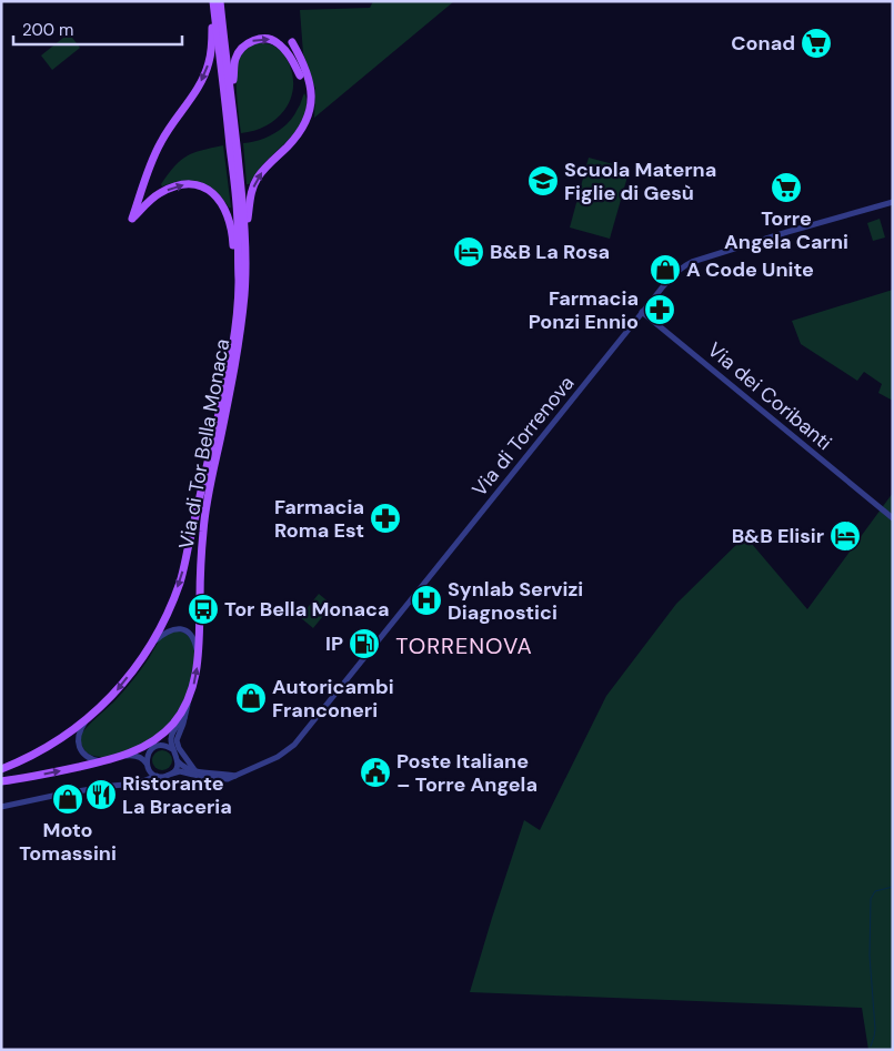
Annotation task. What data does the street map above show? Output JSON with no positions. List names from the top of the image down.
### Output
{
  "streets": {
    "main road": ["Via di Tor Bella Monaca"],
    "street": ["Via dei Coribanti", "Via di Torrenova"]
  },
  "crossings": [
    ["Via dei Coribanti", "Via di Torrenova"]
  ],
  "districts": ["TORRENOVA"],
  "places": {
    "supermarket": ["Conad", "Torre Angela Carni"],
    "school or university": ["Scuola Materna Figlie di Gesù"],
    "hotel": ["B&B La Rosa", "B&B Elisir"],
    "shop": ["A Code Unite", "Autoricambi Franconeri", "Moto Tomassini"],
    "pharmacy": ["Farmacia Ponzi Ennio", "Farmacia Roma Est"],
    "hospital": ["Synlab Servizi Diagnostici"],
    "bus stop": ["Tor Bella Monaca"],
    "fuel station": ["IP"],
    "public building": ["Poste Italiane – Torre Angela"],
    "restaurant": ["Ristorante La Braceria"]
  },
  "scale_bar": "200 m"
}
